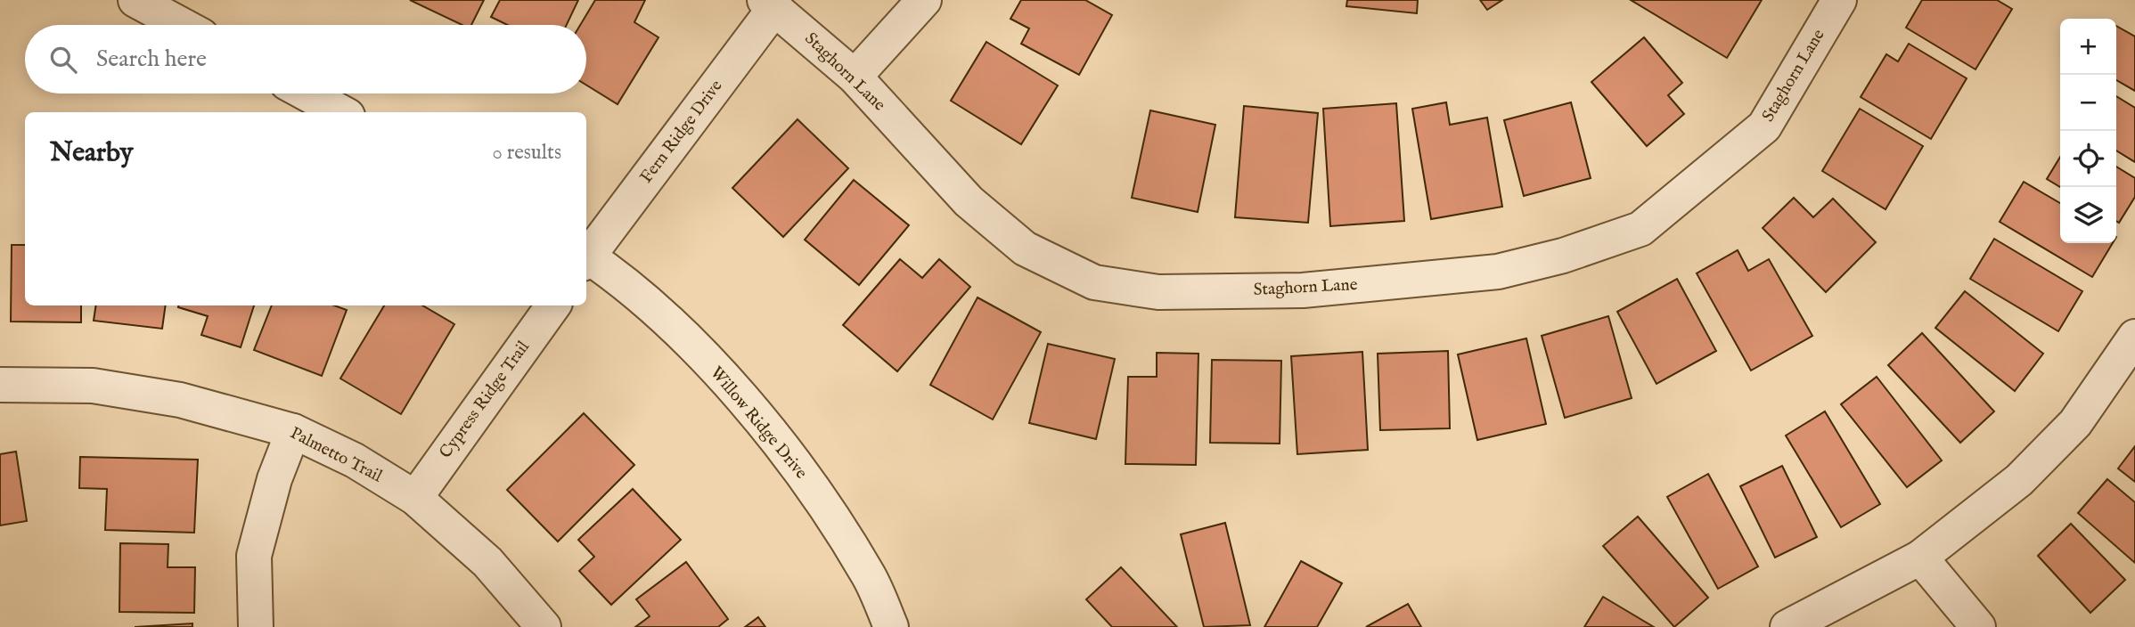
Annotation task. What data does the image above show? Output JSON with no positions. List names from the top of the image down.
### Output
{
  "streets": {
    "street": [
      "Staghorn Lane",
      "Fern Ridge Drive",
      "Cypress Ridge Trail",
      "Willow Ridge Drive",
      "Palmetto Trail"
    ]
  },
  "crossings": [
    ["Staghorn Lane", "Fern Ridge Drive"],
    ["Cypress Ridge Trail", "Palmetto Trail"]
  ],
  "page": {
    "map_buttons": ["+", "−"],
    "search": "Search here",
    "heading": ["Nearby", "0 results"]
  }
}
